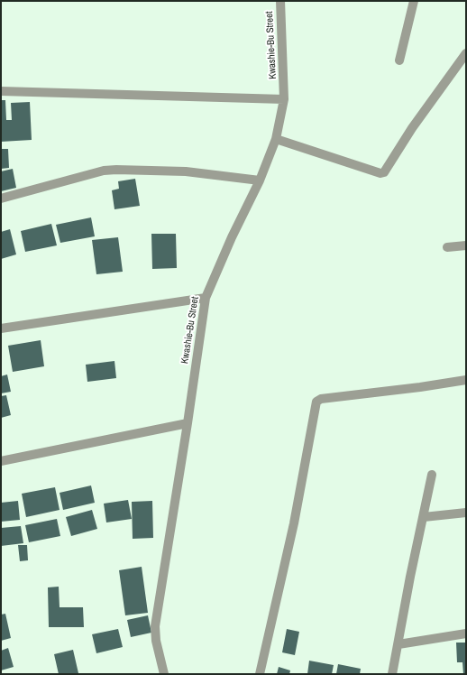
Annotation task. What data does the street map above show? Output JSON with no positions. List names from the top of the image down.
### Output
{
  "streets": {
    "street": ["Kwashie-Bu Street"]
  }
}
